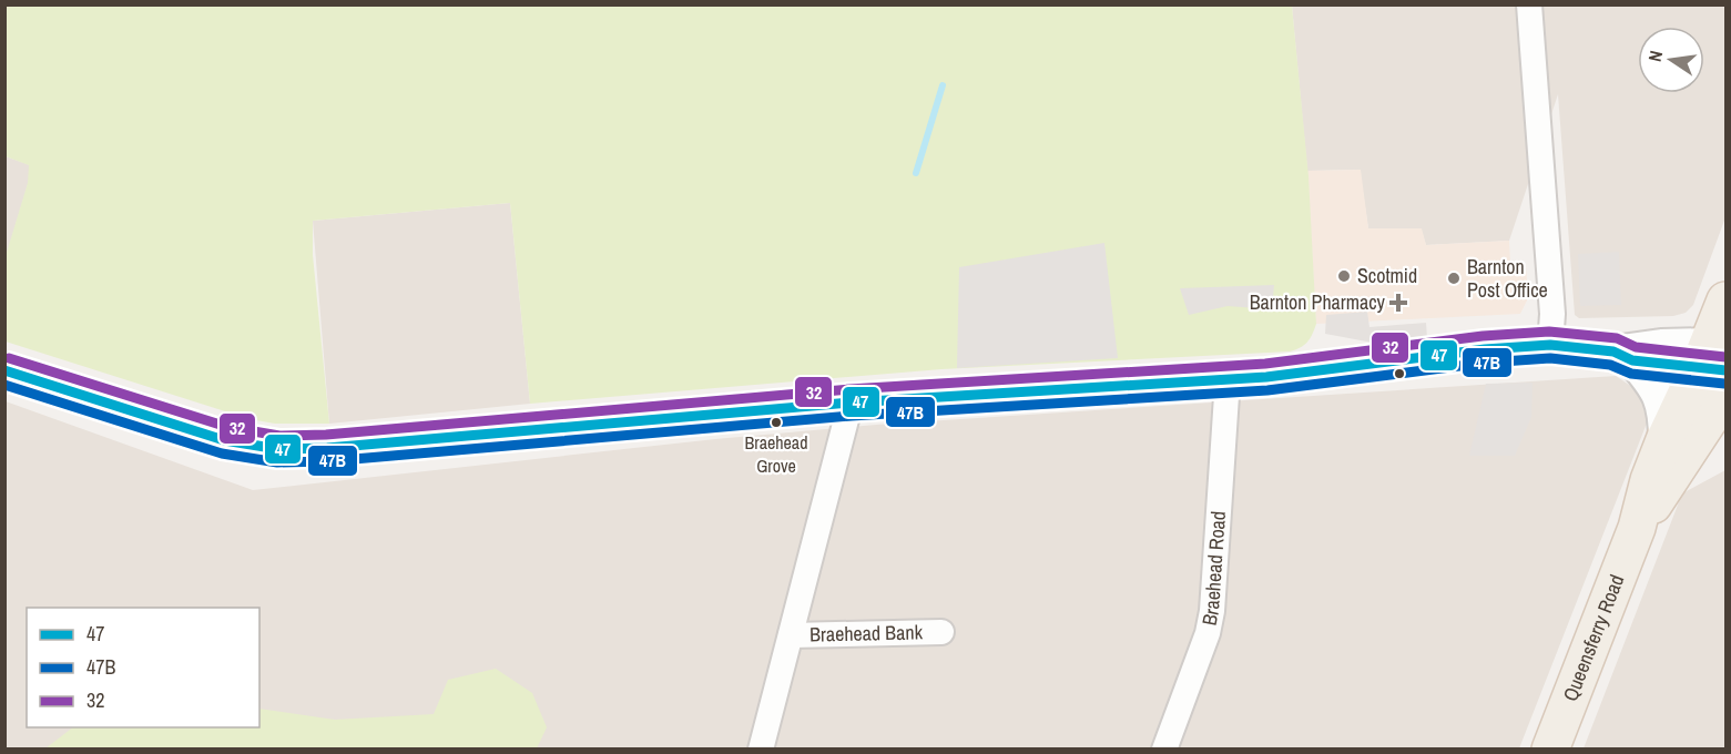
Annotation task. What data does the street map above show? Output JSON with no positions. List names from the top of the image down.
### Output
{
  "streets": {
    "main road": ["Queensferry Road"],
    "street": ["Braehead Road", "Braehead Bank"]
  },
  "places": {
    "other": ["Scotmid", "Barnton Post Office", "Braehead Grove"],
    "health": ["Barnton Pharmacy"]
  },
  "lines": ["transit line 32", "transit line 47", "transit line 47B"],
  "legend": ["47", "47B", "32"],
  "north": "left"
}
